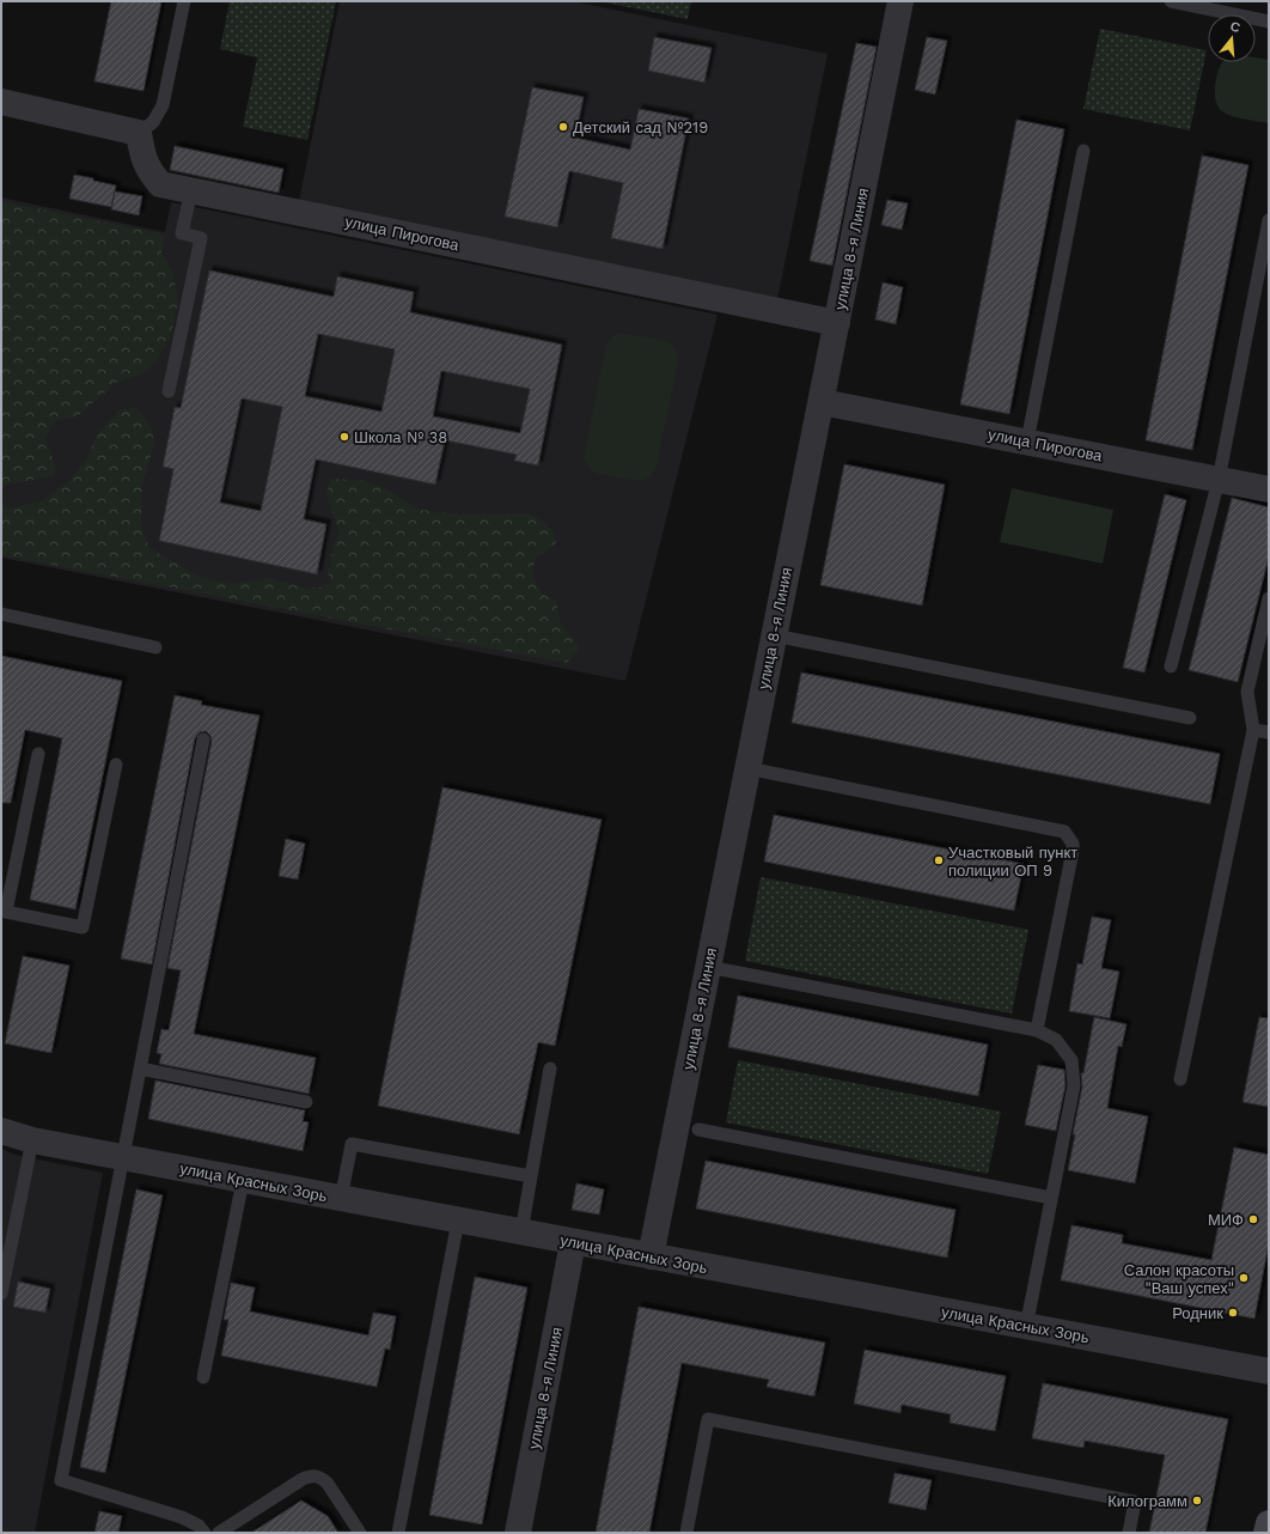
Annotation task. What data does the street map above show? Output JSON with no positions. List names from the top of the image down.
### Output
{
  "streets": {
    "street": ["улица Пирогова", "улица 8-я Линия", "улица Красных Зорь"]
  },
  "crossings": [
    ["улица Пирогова", "улица 8-я Линия"],
    ["улица 8-я Линия", "улица Красных Зорь"]
  ],
  "places": [
    "Детский сад №219",
    "Школа № 38",
    "Участковый пункт полиции ОП 9",
    "МИФ",
    "Салон красоты \"Ваш успех\"",
    "Родник",
    "Килограмм"
  ],
  "north": "top"
}
